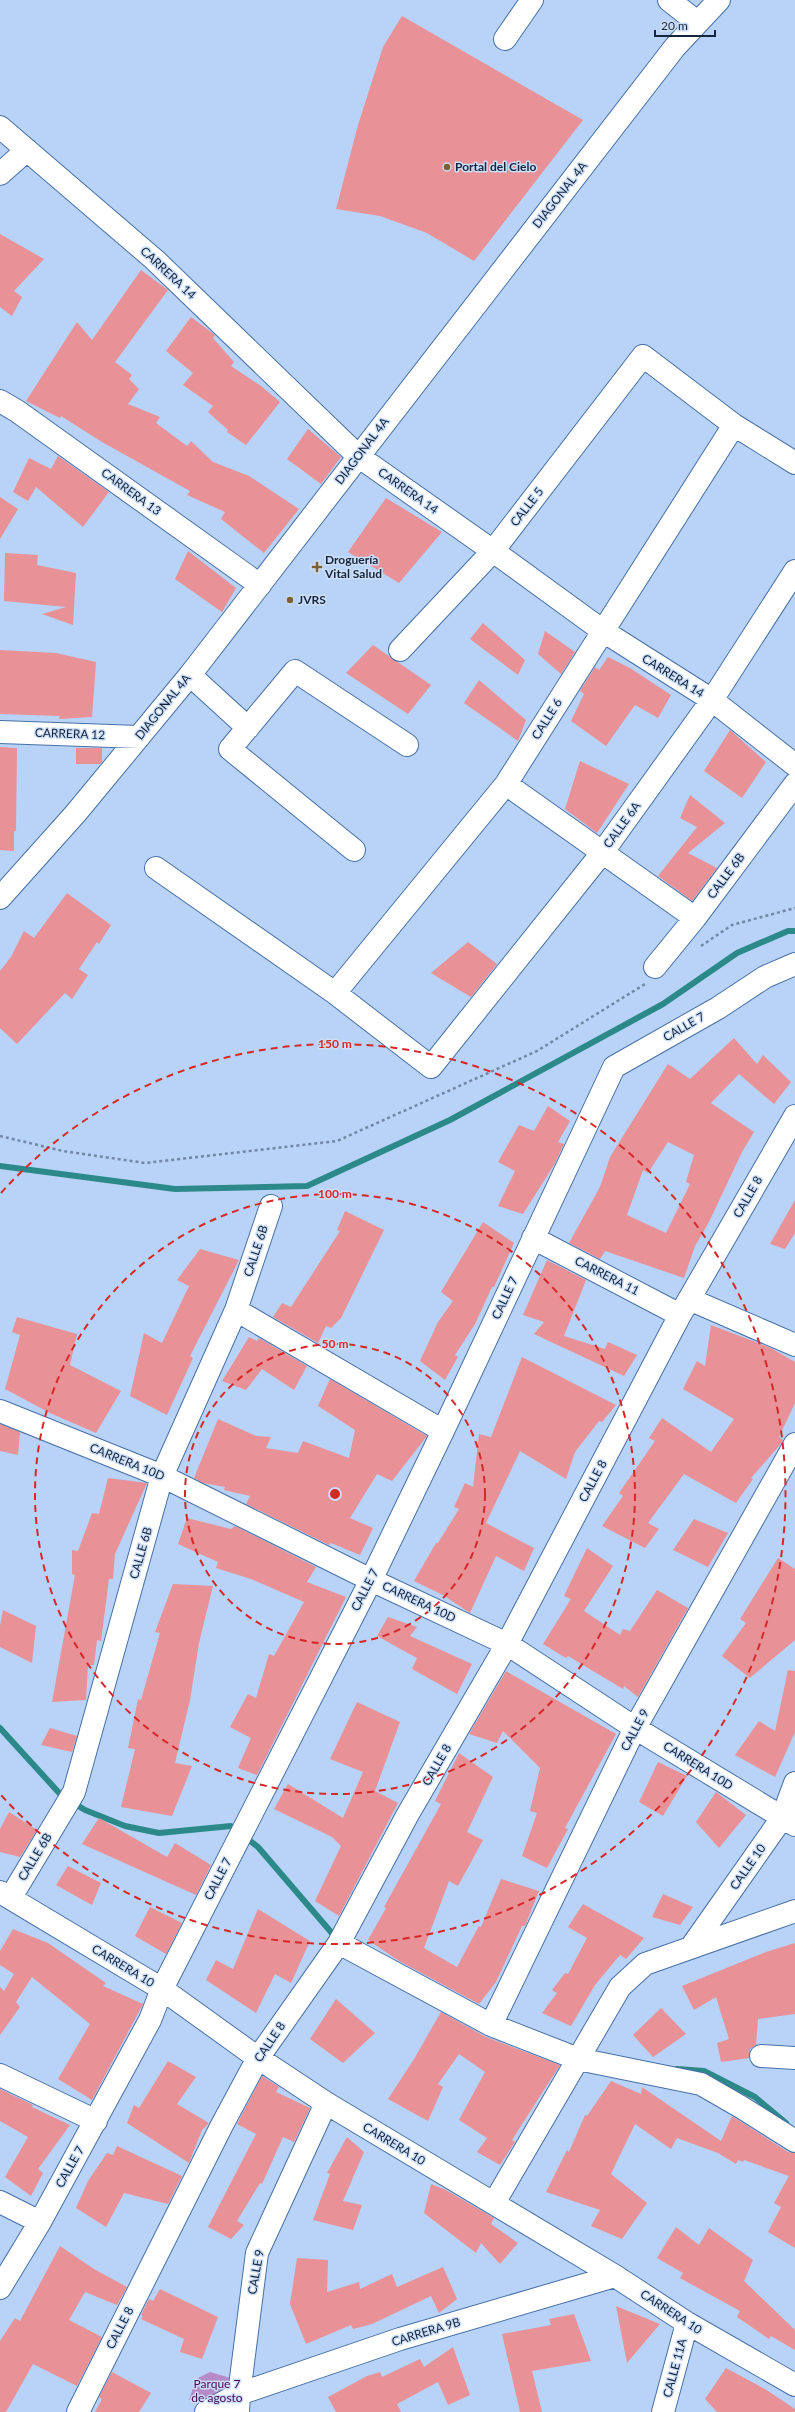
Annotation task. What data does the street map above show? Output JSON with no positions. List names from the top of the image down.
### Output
{
  "streets": {
    "street": [
      "DIAGONAL 4A",
      "CARRERA 14",
      "CARRERA 13",
      "CALLE 5",
      "CALLE 6",
      "CARRERA 12",
      "CALLE 6A",
      "CALLE 6B",
      "CALLE 7",
      "CALLE 8",
      "CARRERA 11",
      "CARRERA 10D",
      "CALLE 9",
      "CALLE 10",
      "CARRERA 10",
      "CARRERA 9B",
      "CALLE 11A"
    ]
  },
  "crossings": [
    ["DIAGONAL 4A", "CARRERA 14"],
    ["DIAGONAL 4A", "CARRERA 13"],
    ["DIAGONAL 4A", "CARRERA 12"],
    ["CARRERA 14", "CALLE 5"],
    ["CARRERA 14", "CALLE 6"],
    ["CARRERA 14", "CALLE 6A"],
    ["CALLE 5", "CALLE 6"],
    ["CALLE 6", "CALLE 6A"],
    ["CALLE 6B", "CARRERA 10D"],
    ["CALLE 6B", "CARRERA 10"],
    ["CALLE 7", "CARRERA 11"],
    ["CALLE 7", "CARRERA 10D"],
    ["CALLE 7", "CARRERA 10"],
    ["CALLE 8", "CARRERA 11"],
    ["CALLE 8", "CARRERA 10D"],
    ["CALLE 8", "CARRERA 10"],
    ["CARRERA 10D", "CALLE 9"],
    ["CARRERA 10D", "CALLE 10"],
    ["CALLE 9", "CARRERA 10"],
    ["CALLE 9", "CARRERA 9B"],
    ["CARRERA 10", "CARRERA 9B"],
    ["CARRERA 10", "CALLE 11A"]
  ],
  "parks": ["Parque 7 de agosto"],
  "places": {
    "other": ["Portal del Cielo", "JVRS"],
    "health": ["Droguería Vital Salud"]
  },
  "scale_bar": "20 m",
  "rings": ["150 m", "100 m", "50 m"]
}
